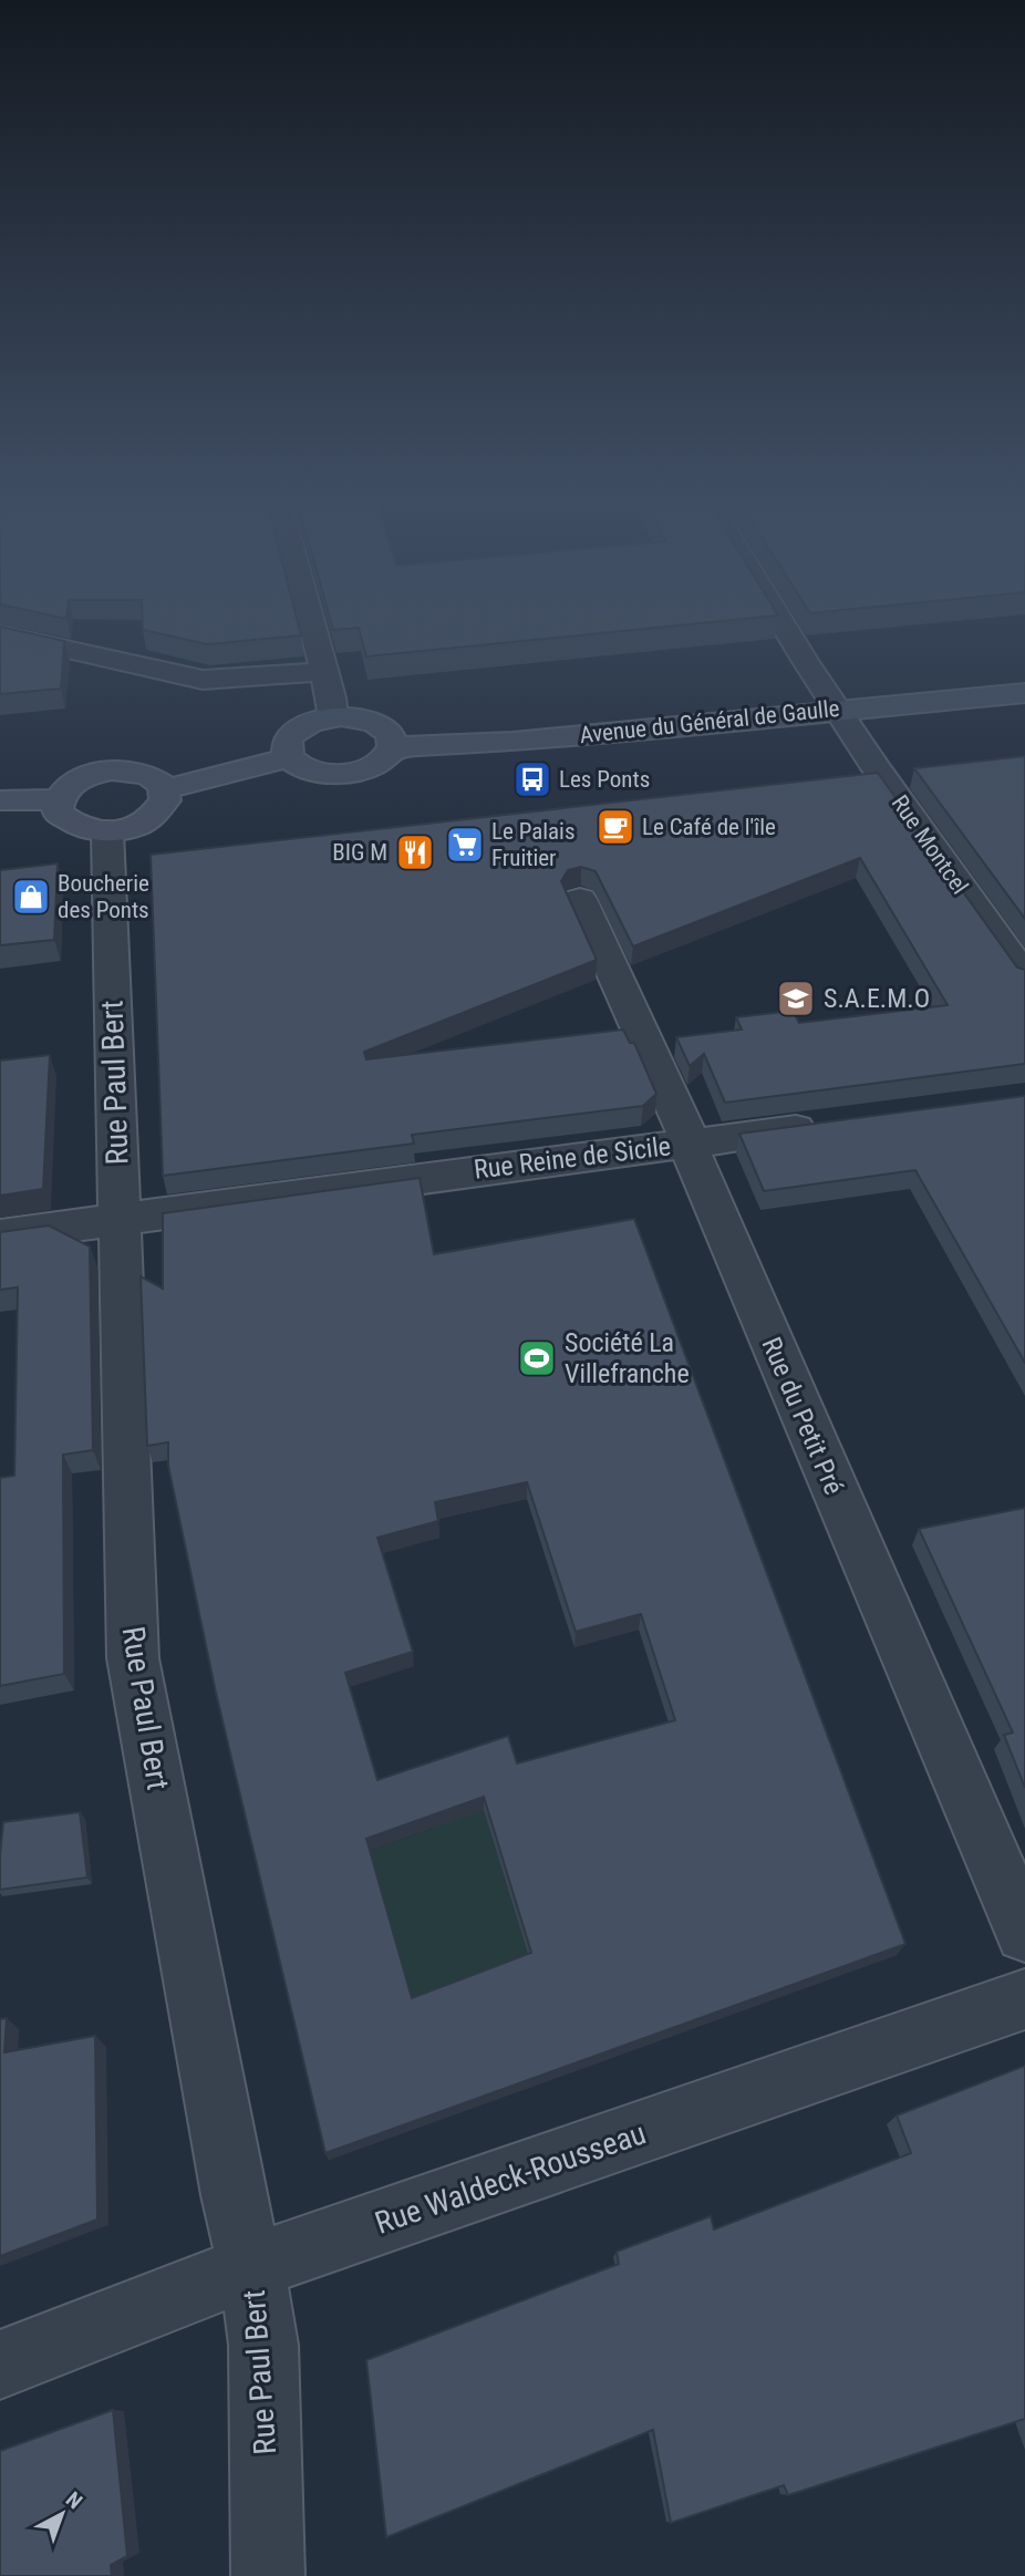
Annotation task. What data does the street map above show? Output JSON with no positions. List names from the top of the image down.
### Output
{
  "streets": {
    "main road": ["Avenue du Général de Gaulle"],
    "street": [
      "Rue Montcel",
      "Rue Paul Bert",
      "Rue Reine de Sicile",
      "Rue du Petit Pré",
      "Rue Waldeck-Rousseau"
    ]
  },
  "crossings": [
    ["Avenue du Général de Gaulle", "Rue Montcel"],
    ["Rue Paul Bert", "Rue Reine de Sicile"],
    ["Rue Paul Bert", "Rue Waldeck-Rousseau"],
    ["Rue Reine de Sicile", "Rue du Petit Pré"]
  ],
  "places": {
    "bus stop": ["Les Ponts"],
    "cafe": ["Le Café de l'île"],
    "supermarket": ["Le Palais Fruitier"],
    "restaurant": ["BIG M"],
    "shop": ["Boucherie des Ponts"],
    "school or university": ["S.A.E.M.O"],
    "sports": ["Société La Villefranche"]
  },
  "north": "top right"
}
